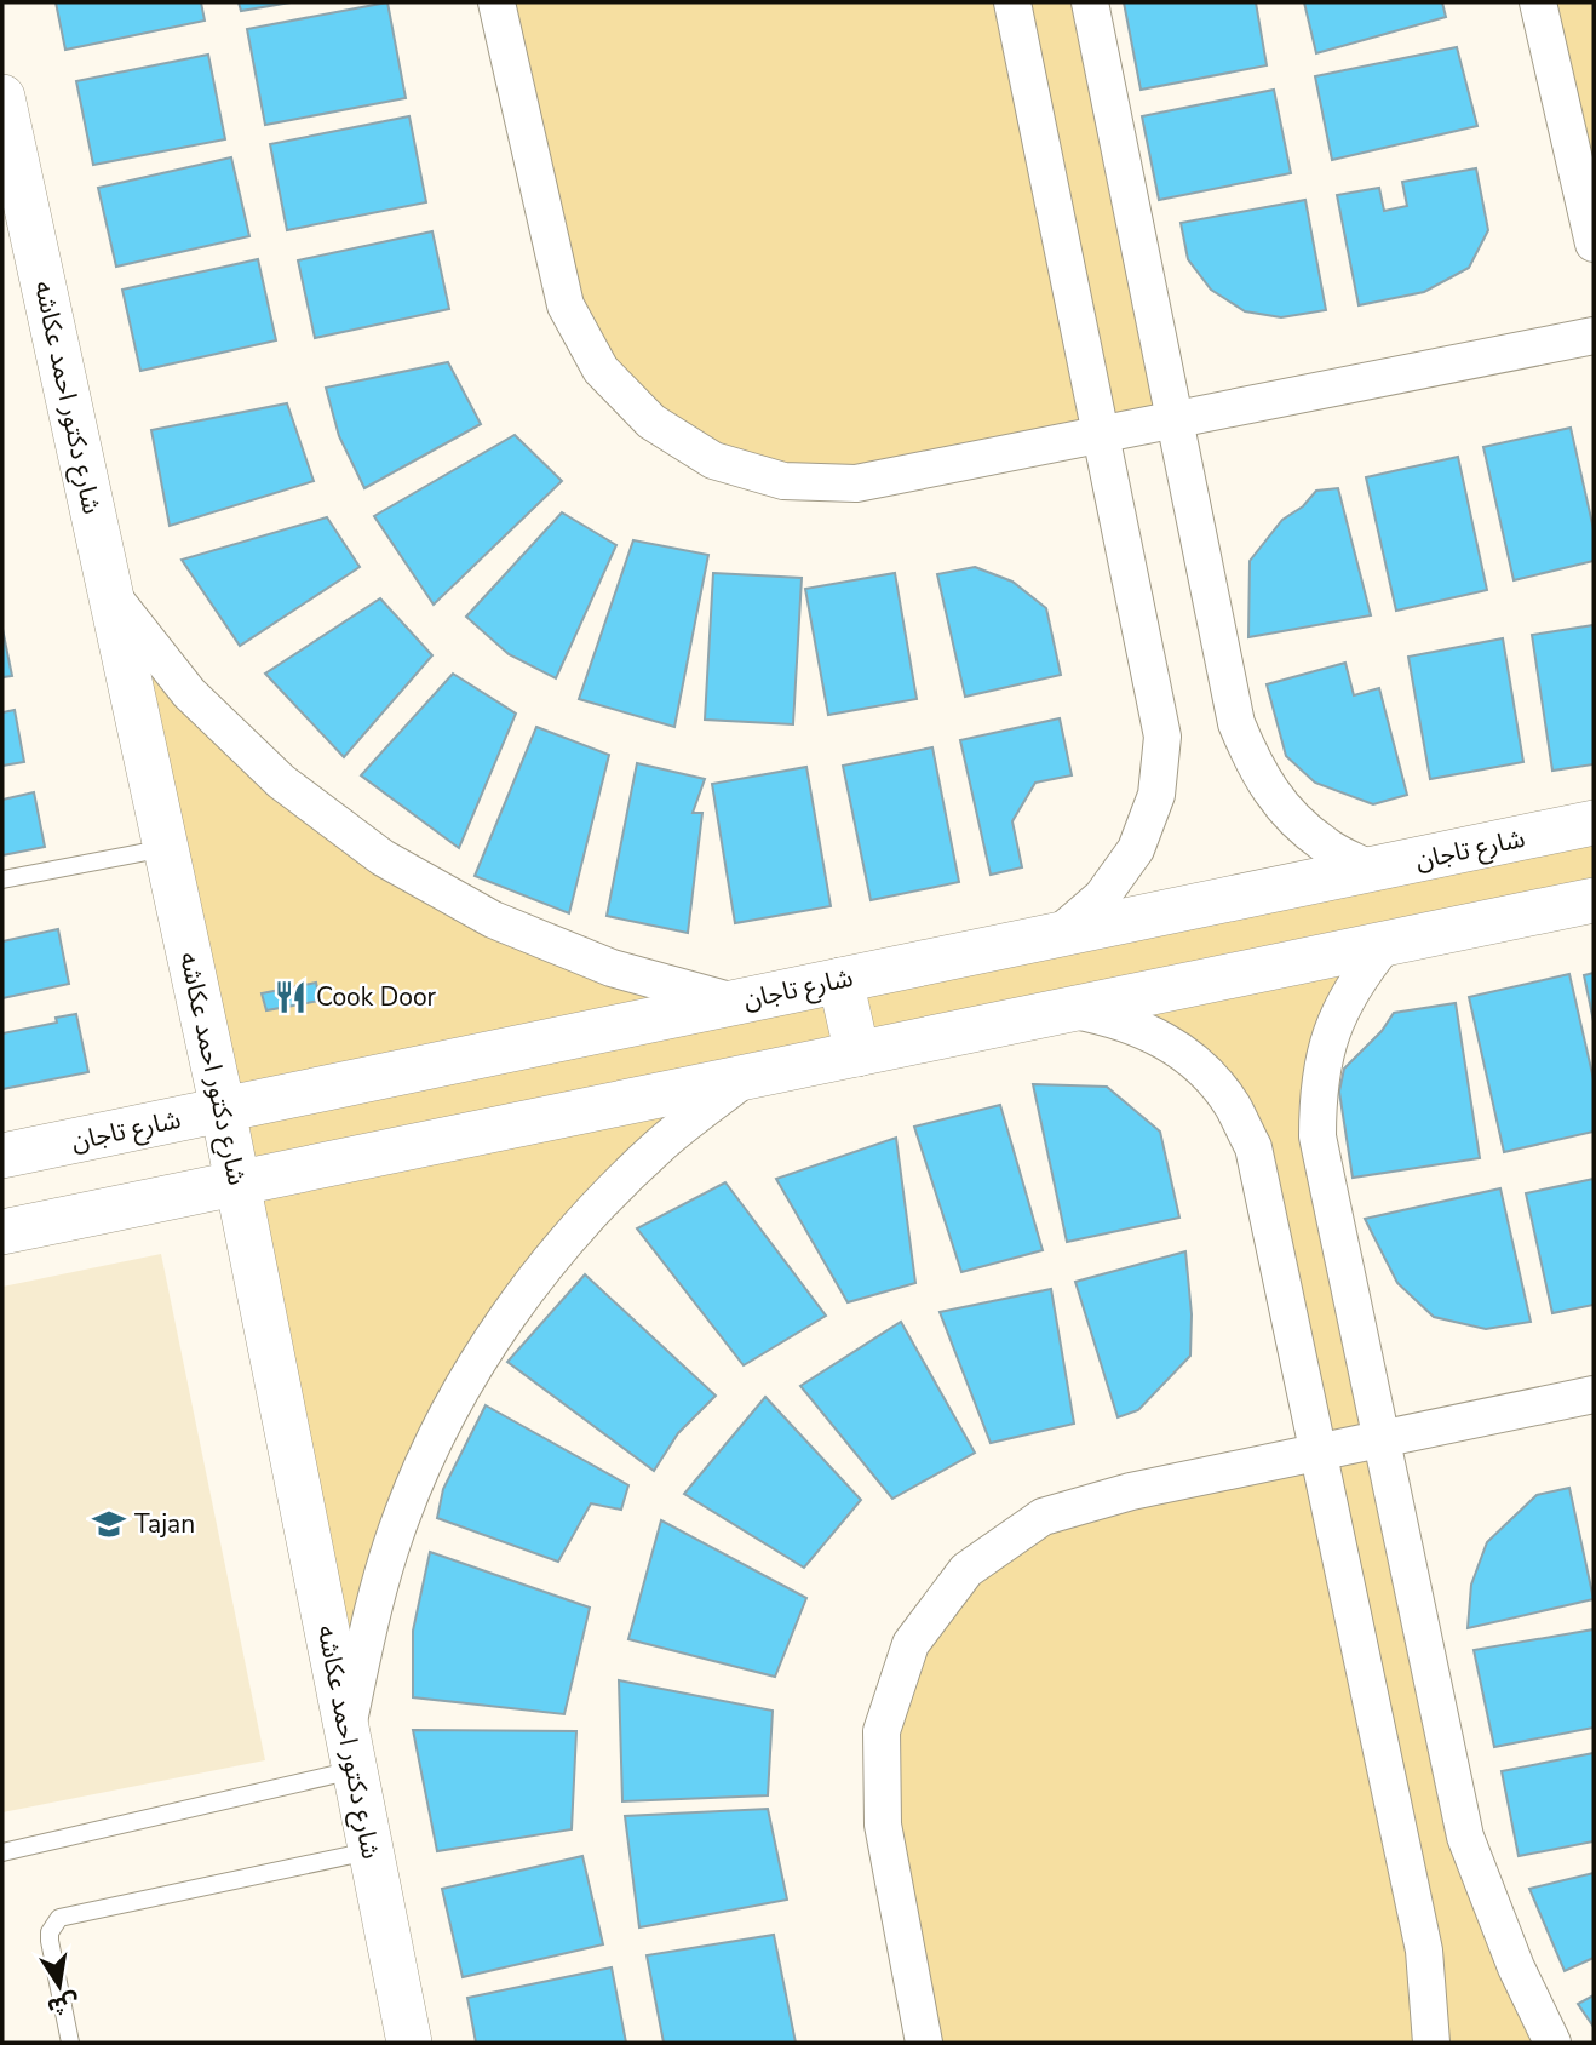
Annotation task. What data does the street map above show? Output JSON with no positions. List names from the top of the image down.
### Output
{
  "streets": {
    "street": ["شارع دكتور احمد عكاشه", "شارع تاجان"]
  },
  "crossings": [
    ["شارع دكتور احمد عكاشه", "شارع تاجان"]
  ],
  "places": {
    "restaurant": ["Cook Door"],
    "school or university": ["Tajan"]
  },
  "north": "bottom"
}
